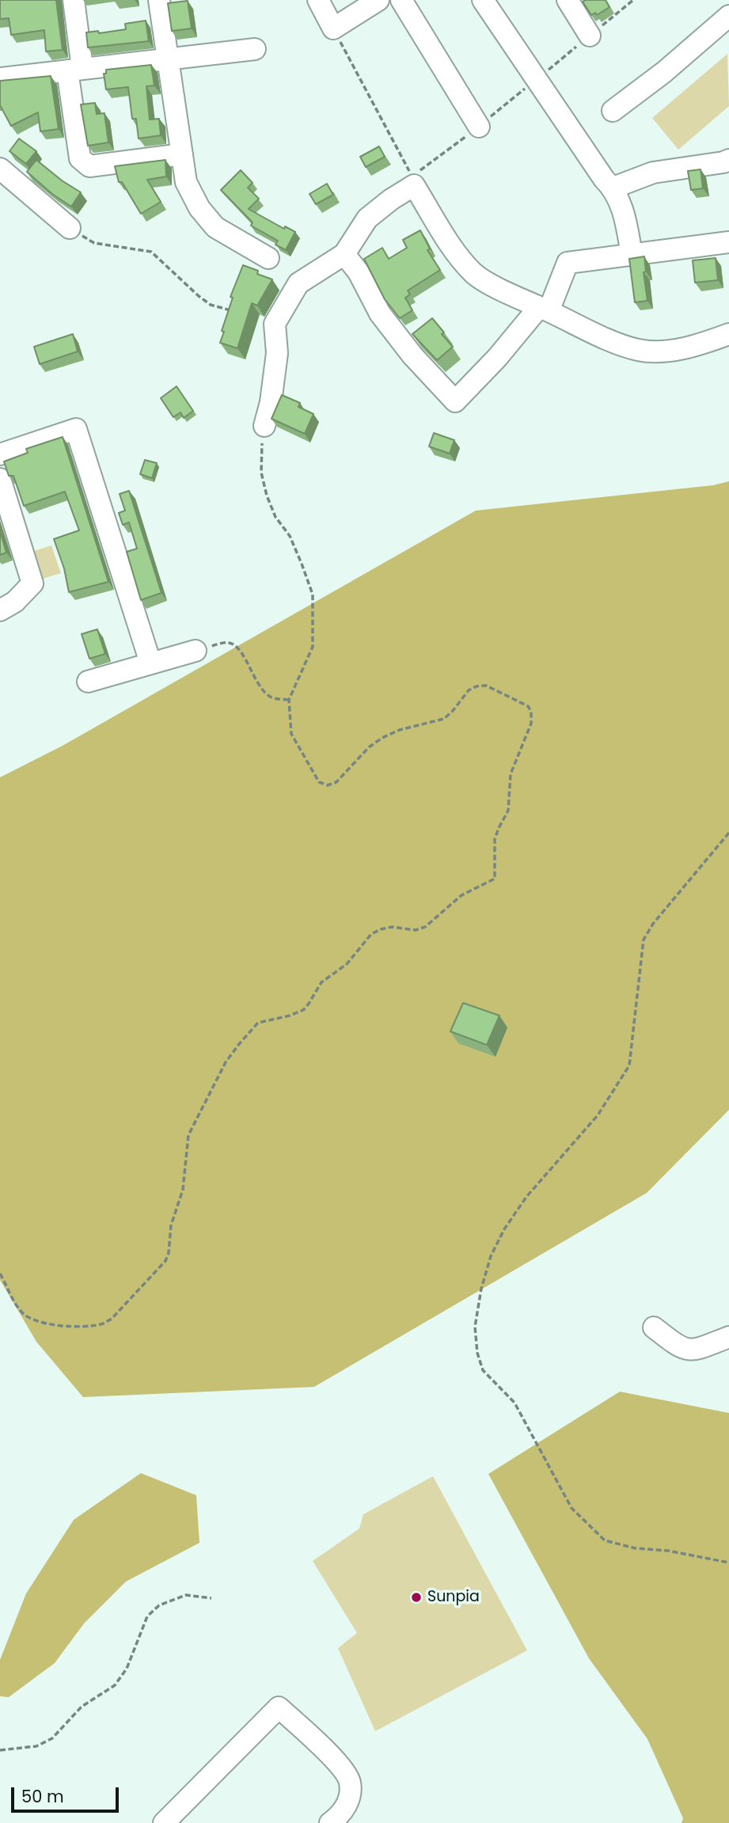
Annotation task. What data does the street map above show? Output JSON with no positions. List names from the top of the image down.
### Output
{
  "places": ["Sunpia"],
  "scale_bar": "50 m"
}
